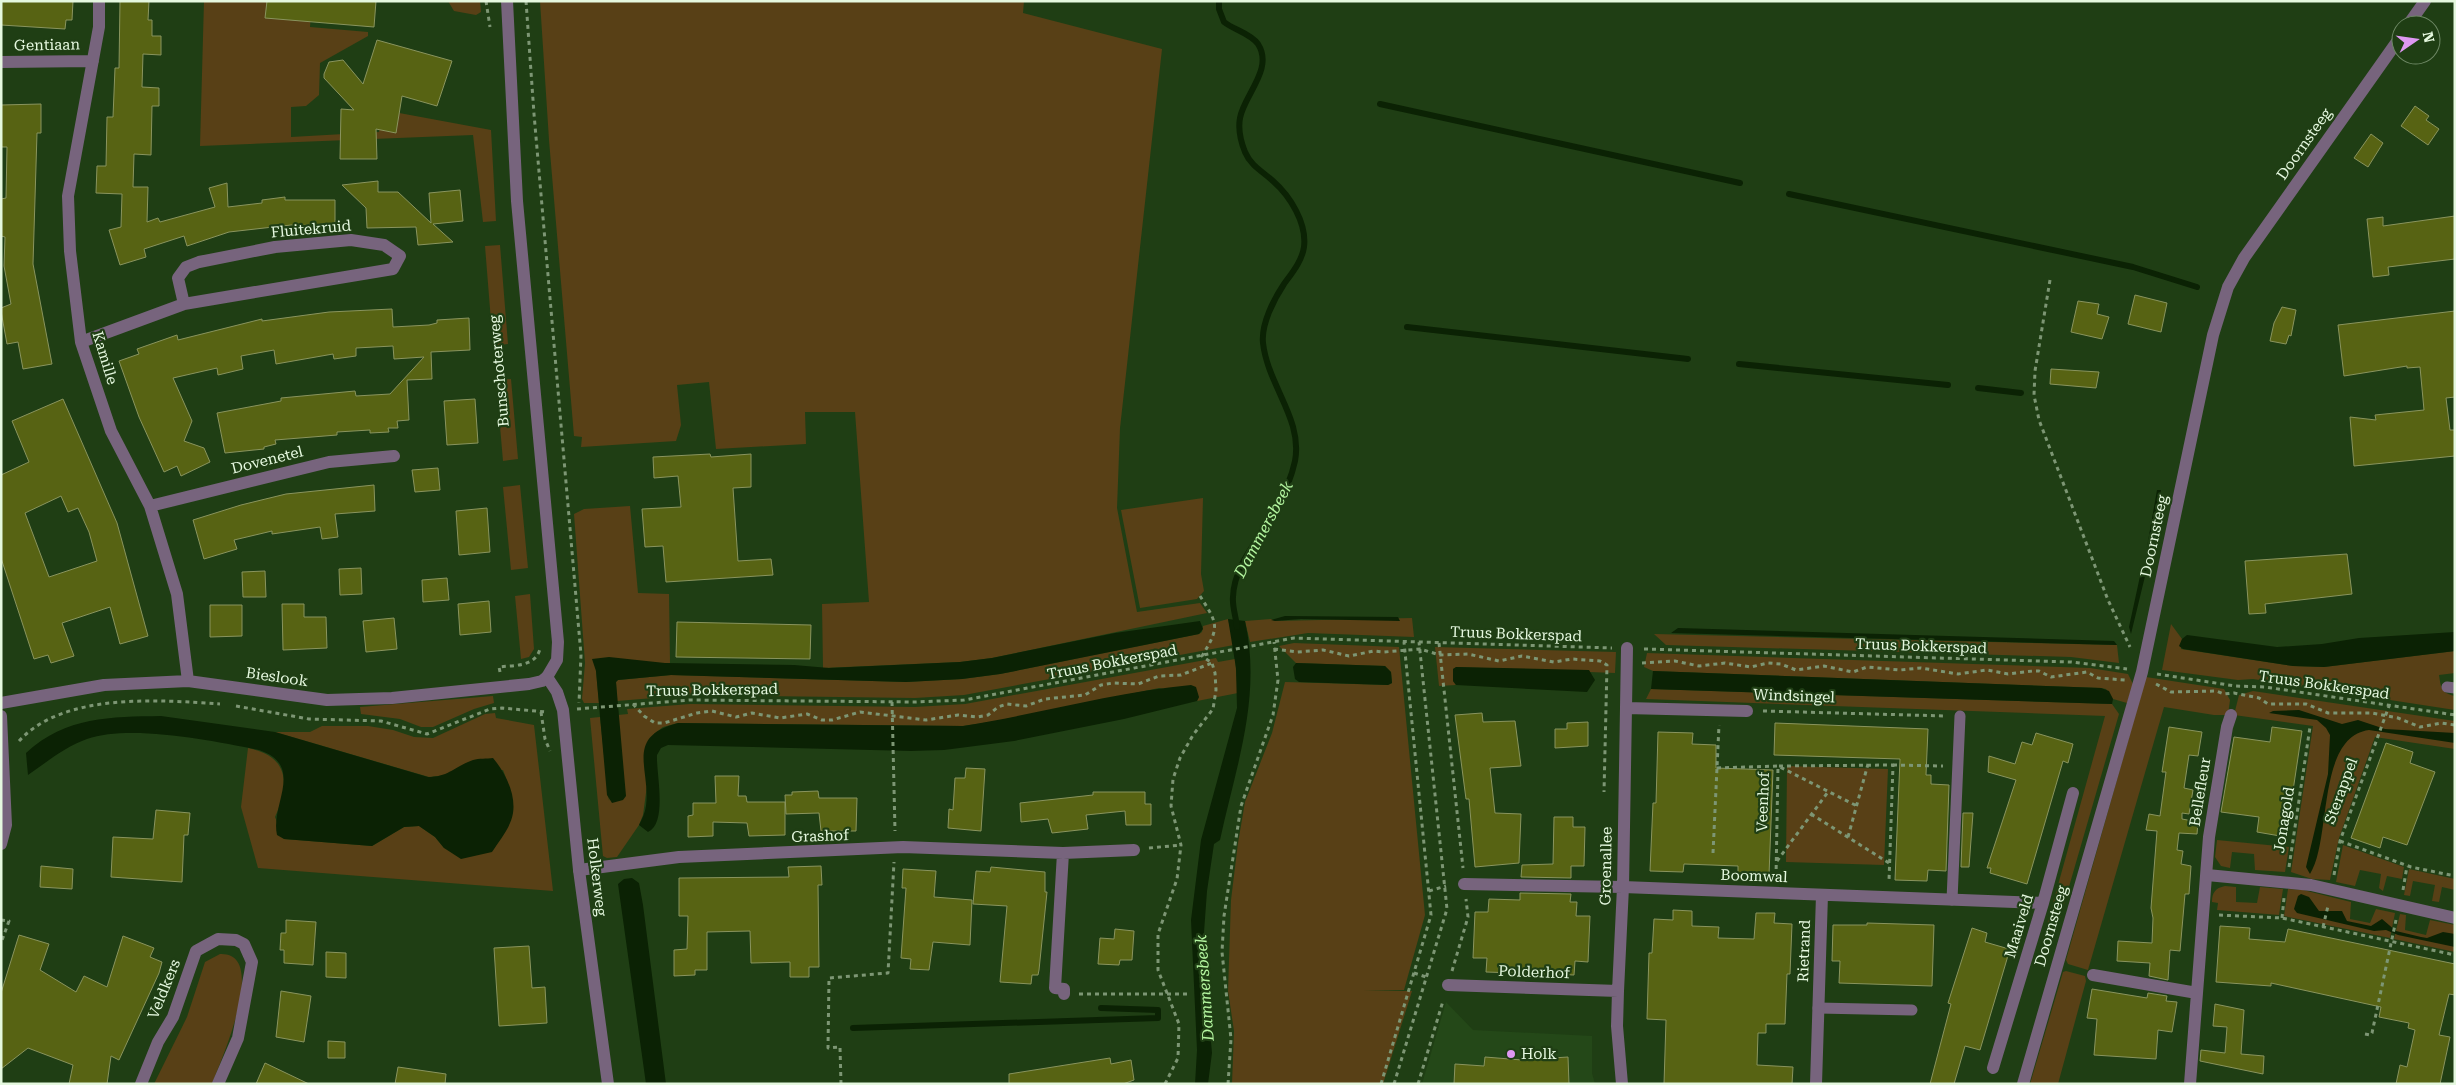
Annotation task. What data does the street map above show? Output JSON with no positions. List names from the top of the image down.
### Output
{
  "streets": {
    "street": [
      "Gentiaan",
      "Doornsteeg",
      "Fluitekruid",
      "Kamille",
      "Dovenetel",
      "Bieslook",
      "Windsingel",
      "Bellefleur",
      "Grashof",
      "Groenallee",
      "Boomwal",
      "Holkerweg",
      "Maaiveld",
      "Rietrand",
      "Polderhof",
      "Veldkers"
    ],
    "path": [
      "Truus Bokkerspad",
      "Sterappel",
      "Veenhof",
      "Jonagold"
    ]
  },
  "crossings": [
    ["Gentiaan", "Kamille"],
    ["Doornsteeg", "Truus Bokkerspad"],
    ["Fluitekruid", "Kamille"],
    ["Kamille", "Dovenetel"],
    ["Kamille", "Bieslook"],
    ["Truus Bokkerspad", "Sterappel"],
    ["Truus Bokkerspad", "Groenallee"],
    ["Bieslook", "Holkerweg"],
    ["Windsingel", "Groenallee"],
    ["Veenhof", "Boomwal"],
    ["Grashof", "Holkerweg"],
    ["Groenallee", "Boomwal"],
    ["Groenallee", "Polderhof"],
    ["Boomwal", "Maaiveld"],
    ["Boomwal", "Rietrand"]
  ],
  "water": ["Dammersbeek"],
  "places": ["Holk"],
  "north": "right"
}
